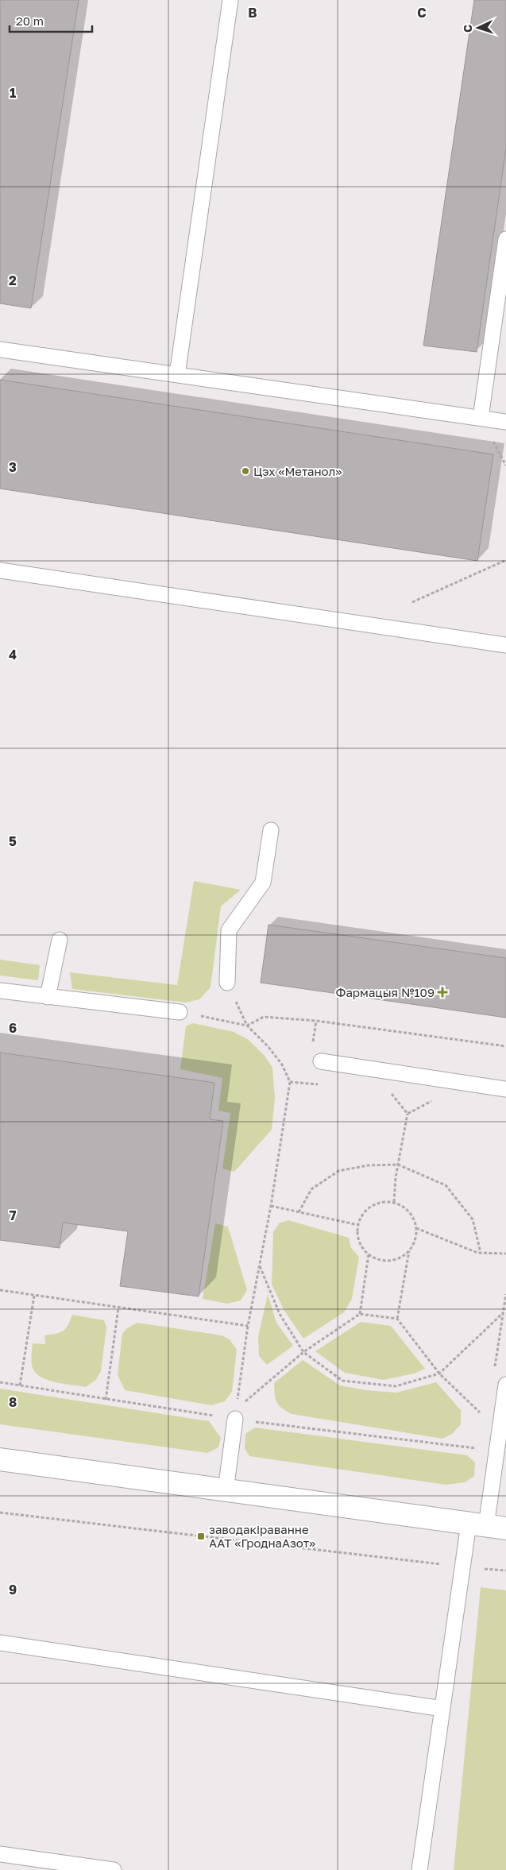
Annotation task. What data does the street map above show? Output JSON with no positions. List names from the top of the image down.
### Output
{
  "places": {
    "other": ["Цэх «Метанол»"],
    "health": ["Фармацыя №109"],
    "transit": ["заводакіраванне ААТ «ГроднаАзот»"]
  },
  "scale_bar": "20 m",
  "north": "left",
  "grid": {
    "columns": ["B", "C"],
    "rows": [
      "1",
      "2",
      "3",
      "4",
      "5",
      "6",
      "7",
      "8",
      "9"
    ]
  }
}
